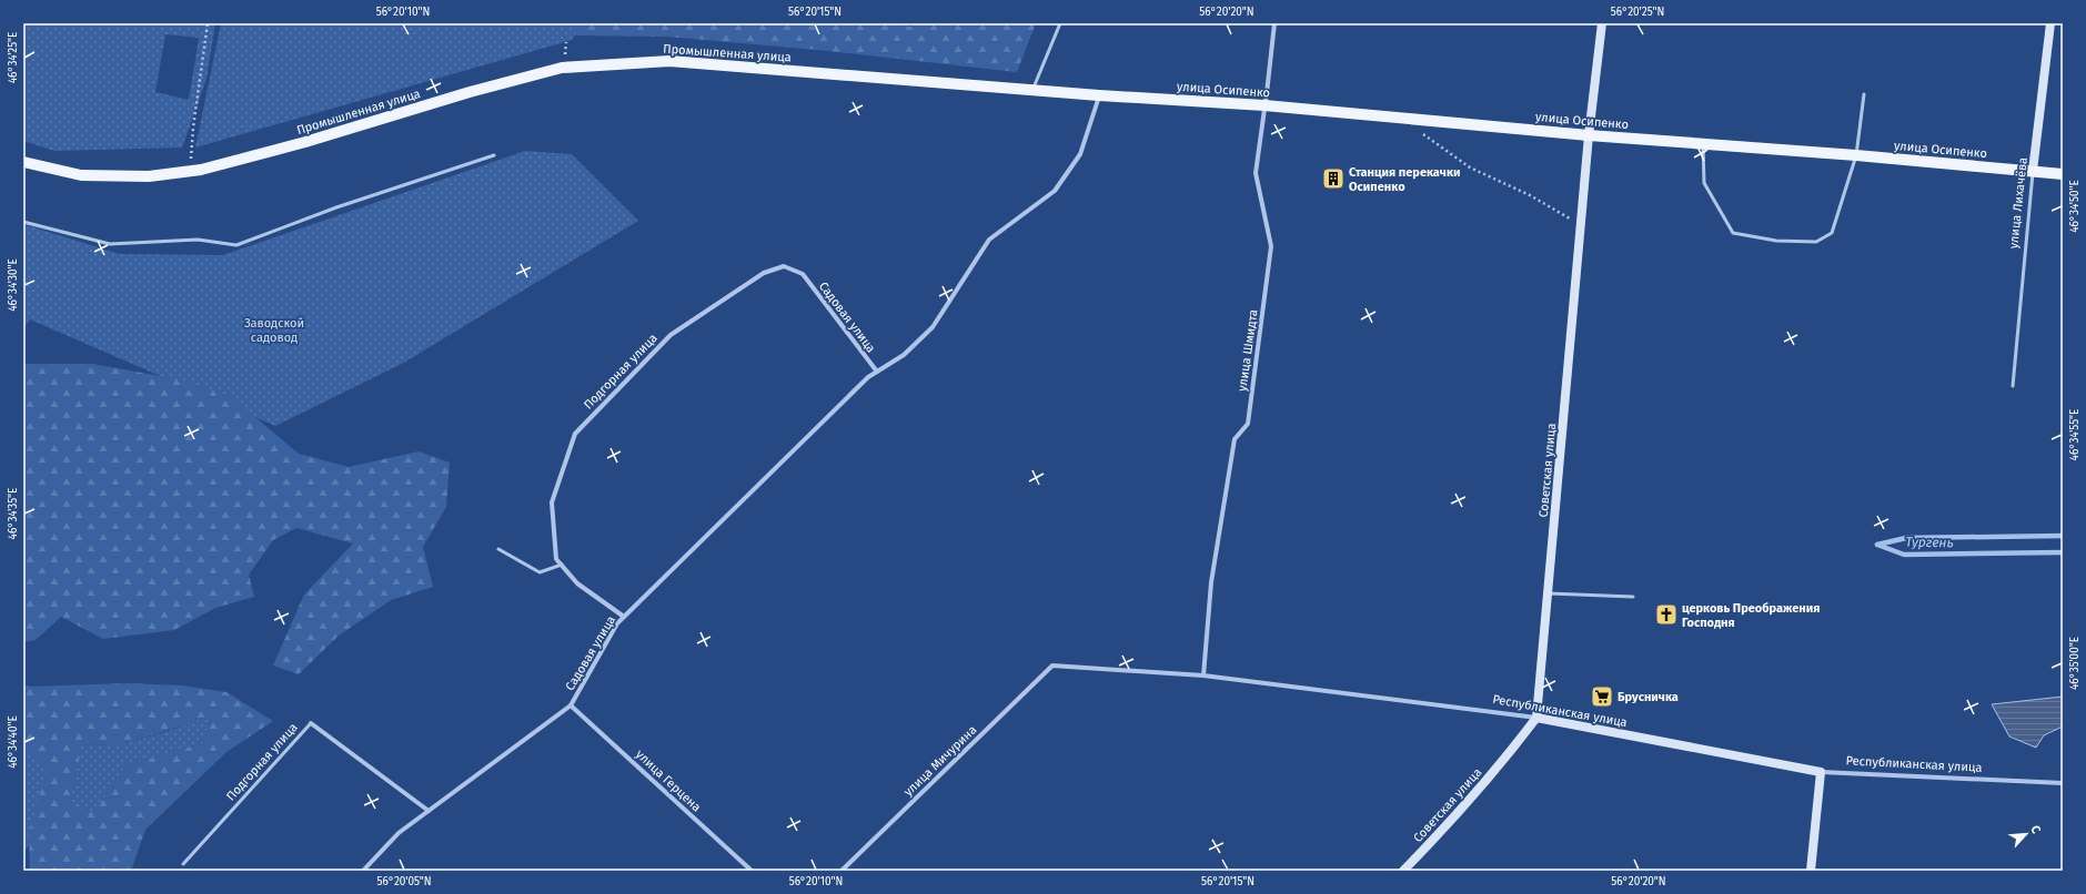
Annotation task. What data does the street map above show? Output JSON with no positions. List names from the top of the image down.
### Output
{
  "streets": {
    "main road": ["Промышленная улица", "улица Осипенко"],
    "street": [
      "улица Лихачёва",
      "Садовая улица",
      "улица Шмидта",
      "Подгорная улица",
      "Советская улица",
      "Республиканская улица",
      "улица Мичурина",
      "улица Герцена"
    ]
  },
  "crossings": [
    ["Промышленная улица", "улица Осипенко"],
    ["Промышленная улица", "Садовая улица"],
    ["улица Осипенко", "улица Лихачёва"],
    ["улица Осипенко", "Садовая улица"],
    ["улица Осипенко", "улица Шмидта"],
    ["улица Осипенко", "Советская улица"],
    ["Садовая улица", "Подгорная улица"],
    ["Садовая улица", "улица Герцена"],
    ["улица Шмидта", "Республиканская улица"],
    ["Советская улица", "Республиканская улица"],
    ["Республиканская улица", "улица Мичурина"]
  ],
  "water": ["Тургень"],
  "parks": ["Заводской садовод"],
  "places": {
    "building": ["Станция перекачки Осипенко"],
    "church": ["церковь Преображения Господня"],
    "supermarket": ["Брусничка"]
  },
  "north": "top right",
  "coordinates": [
    "56°20'10\"N",
    "56°20'15\"N",
    "56°20'20\"N",
    "56°20'25\"N",
    "46°34'25\"E",
    "46°34'50\"E",
    "46°34'30\"E",
    "46°34'55\"E",
    "46°34'35\"E",
    "46°35'00\"E",
    "46°34'40\"E",
    "56°20'05\"N"
  ]
}
